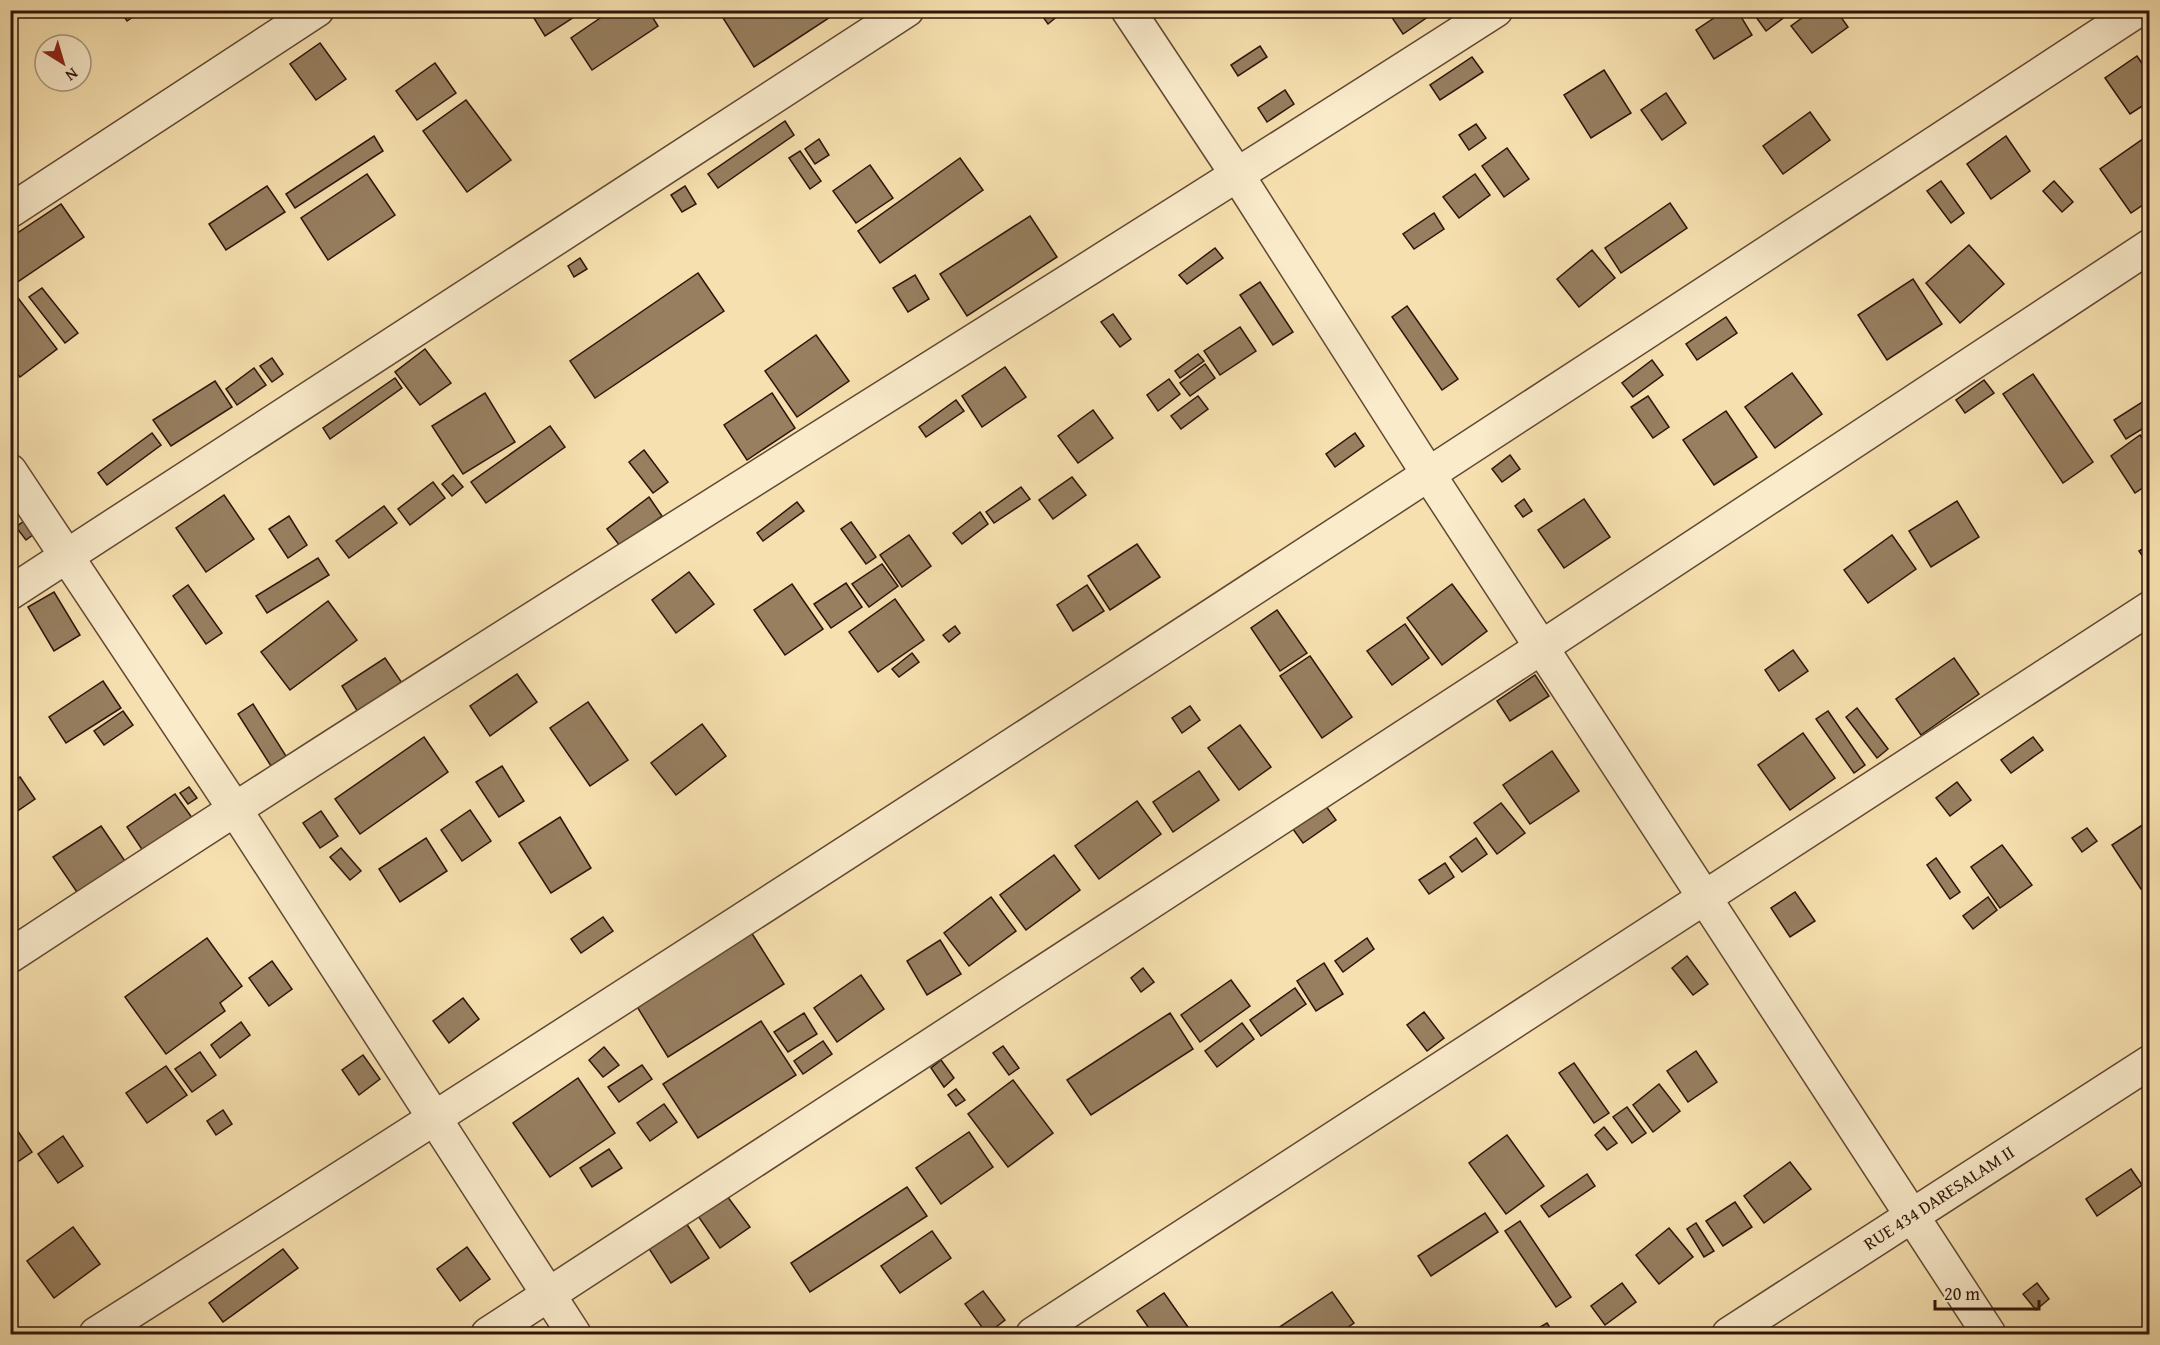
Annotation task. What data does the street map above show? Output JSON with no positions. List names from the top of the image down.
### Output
{
  "streets": {
    "street": ["RUE 434 DARESALAM II"]
  },
  "scale_bar": "20 m",
  "north": "bottom right"
}
